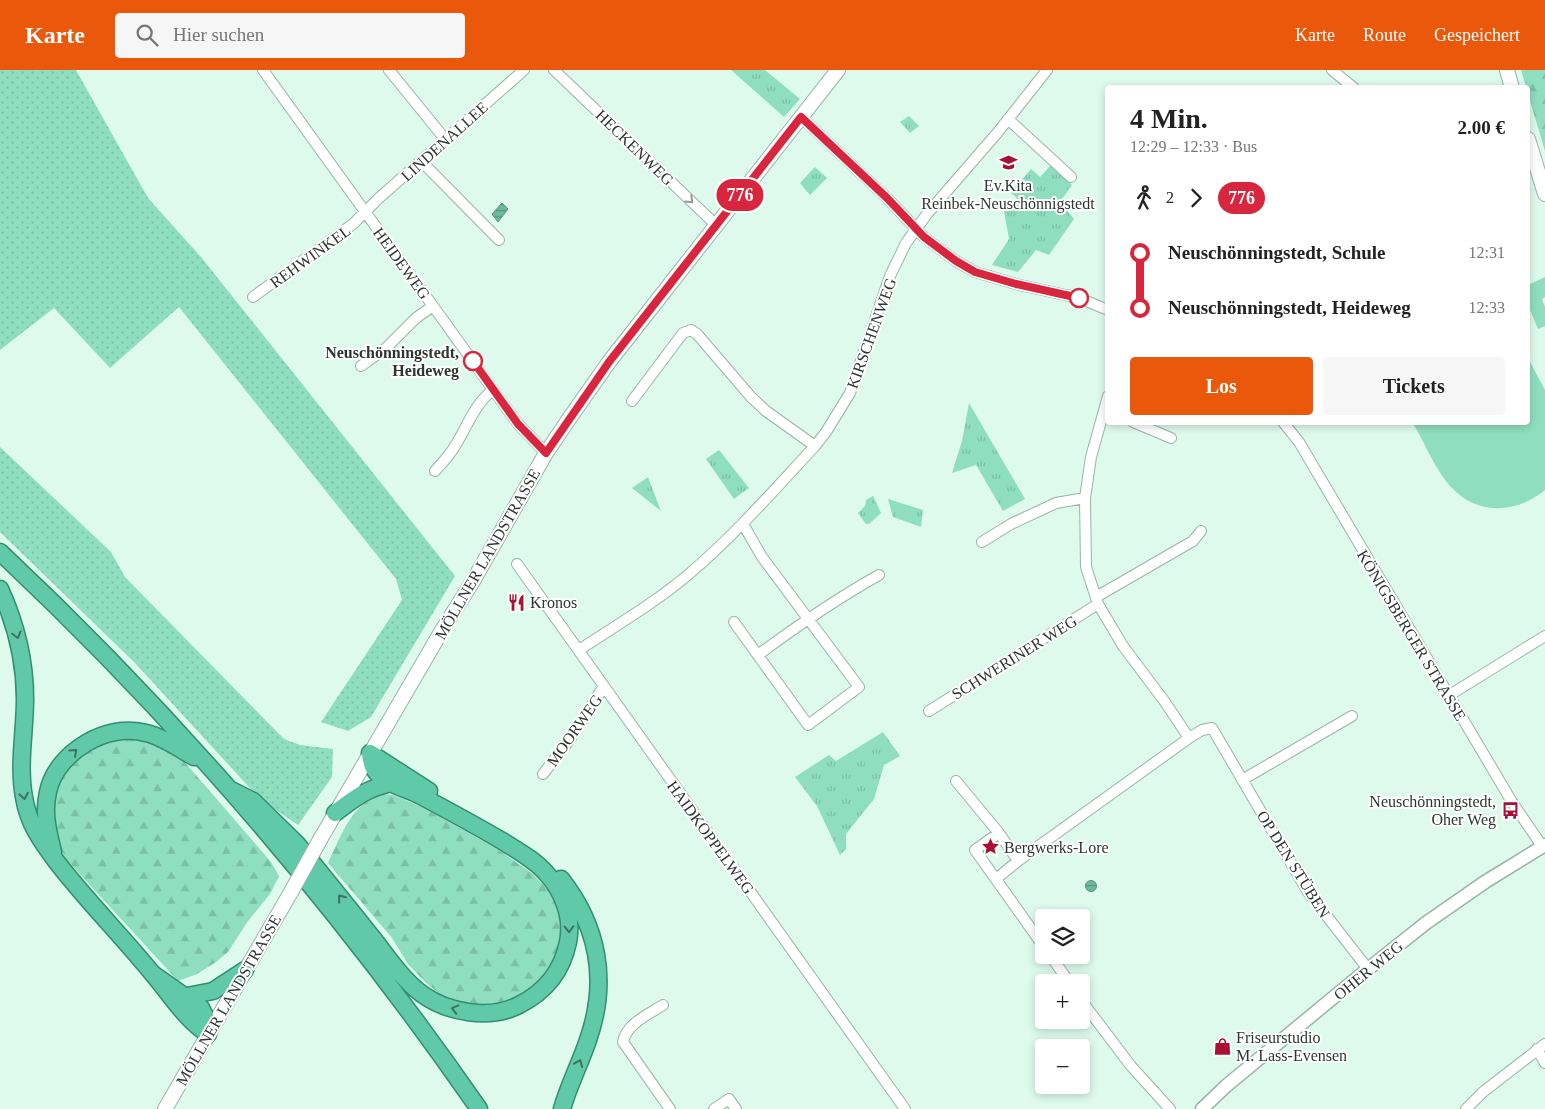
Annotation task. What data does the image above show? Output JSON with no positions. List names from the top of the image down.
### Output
{
  "streets": {
    "main road": ["MÖLLNER LANDSTRASSE"],
    "street": [
      "LINDENALLEE",
      "HECKENWEG",
      "REHWINKEL",
      "HEIDEWEG",
      "KIRSCHENWEG",
      "KÖNIGSBERGER STRASSE",
      "SCHWERINER WEG",
      "MOORWEG",
      "HAIDKOPPELWEG",
      "OP DEN STÜBEN",
      "OHER WEG"
    ]
  },
  "crossings": [
    ["LINDENALLEE", "REHWINKEL"],
    ["LINDENALLEE", "HEIDEWEG"],
    ["HECKENWEG", "MÖLLNER LANDSTRASSE"],
    ["REHWINKEL", "HEIDEWEG"],
    ["HEIDEWEG", "MÖLLNER LANDSTRASSE"],
    ["KIRSCHENWEG", "HAIDKOPPELWEG"],
    ["KÖNIGSBERGER STRASSE", "OHER WEG"],
    ["MOORWEG", "HAIDKOPPELWEG"],
    ["OP DEN STÜBEN", "OHER WEG"]
  ],
  "one_way": ["HECKENWEG"],
  "places": {
    "school or university": ["Ev.Kita Reinbek-Neuschönnigstedt"],
    "other": ["Neuschönningstedt, Heideweg"],
    "restaurant": ["Kronos"],
    "bus stop": ["Neuschönningstedt, Oher Weg"],
    "place": ["Bergwerks-Lore"],
    "shop": ["Friseurstudio M. Lass-Evensen"]
  },
  "lines": ["bus line 776"],
  "page": {
    "header": "Karte",
    "search": "Hier suchen",
    "nav": ["Karte", "Route", "Gespeichert"],
    "on_map": "776",
    "heading": ["4 Min.", "12:29 – 12:33 · Bus", "2.00 €"],
    "legs": ["2", "776"],
    "list": [
      {
        "name": "Neuschönningstedt, Schule",
        "value": "12:31"
      },
      {
        "name": "Neuschönningstedt, Heideweg",
        "value": "12:33"
      }
    ],
    "buttons": ["Los", "Tickets"],
    "map_buttons": ["+", "−"]
  }
}
